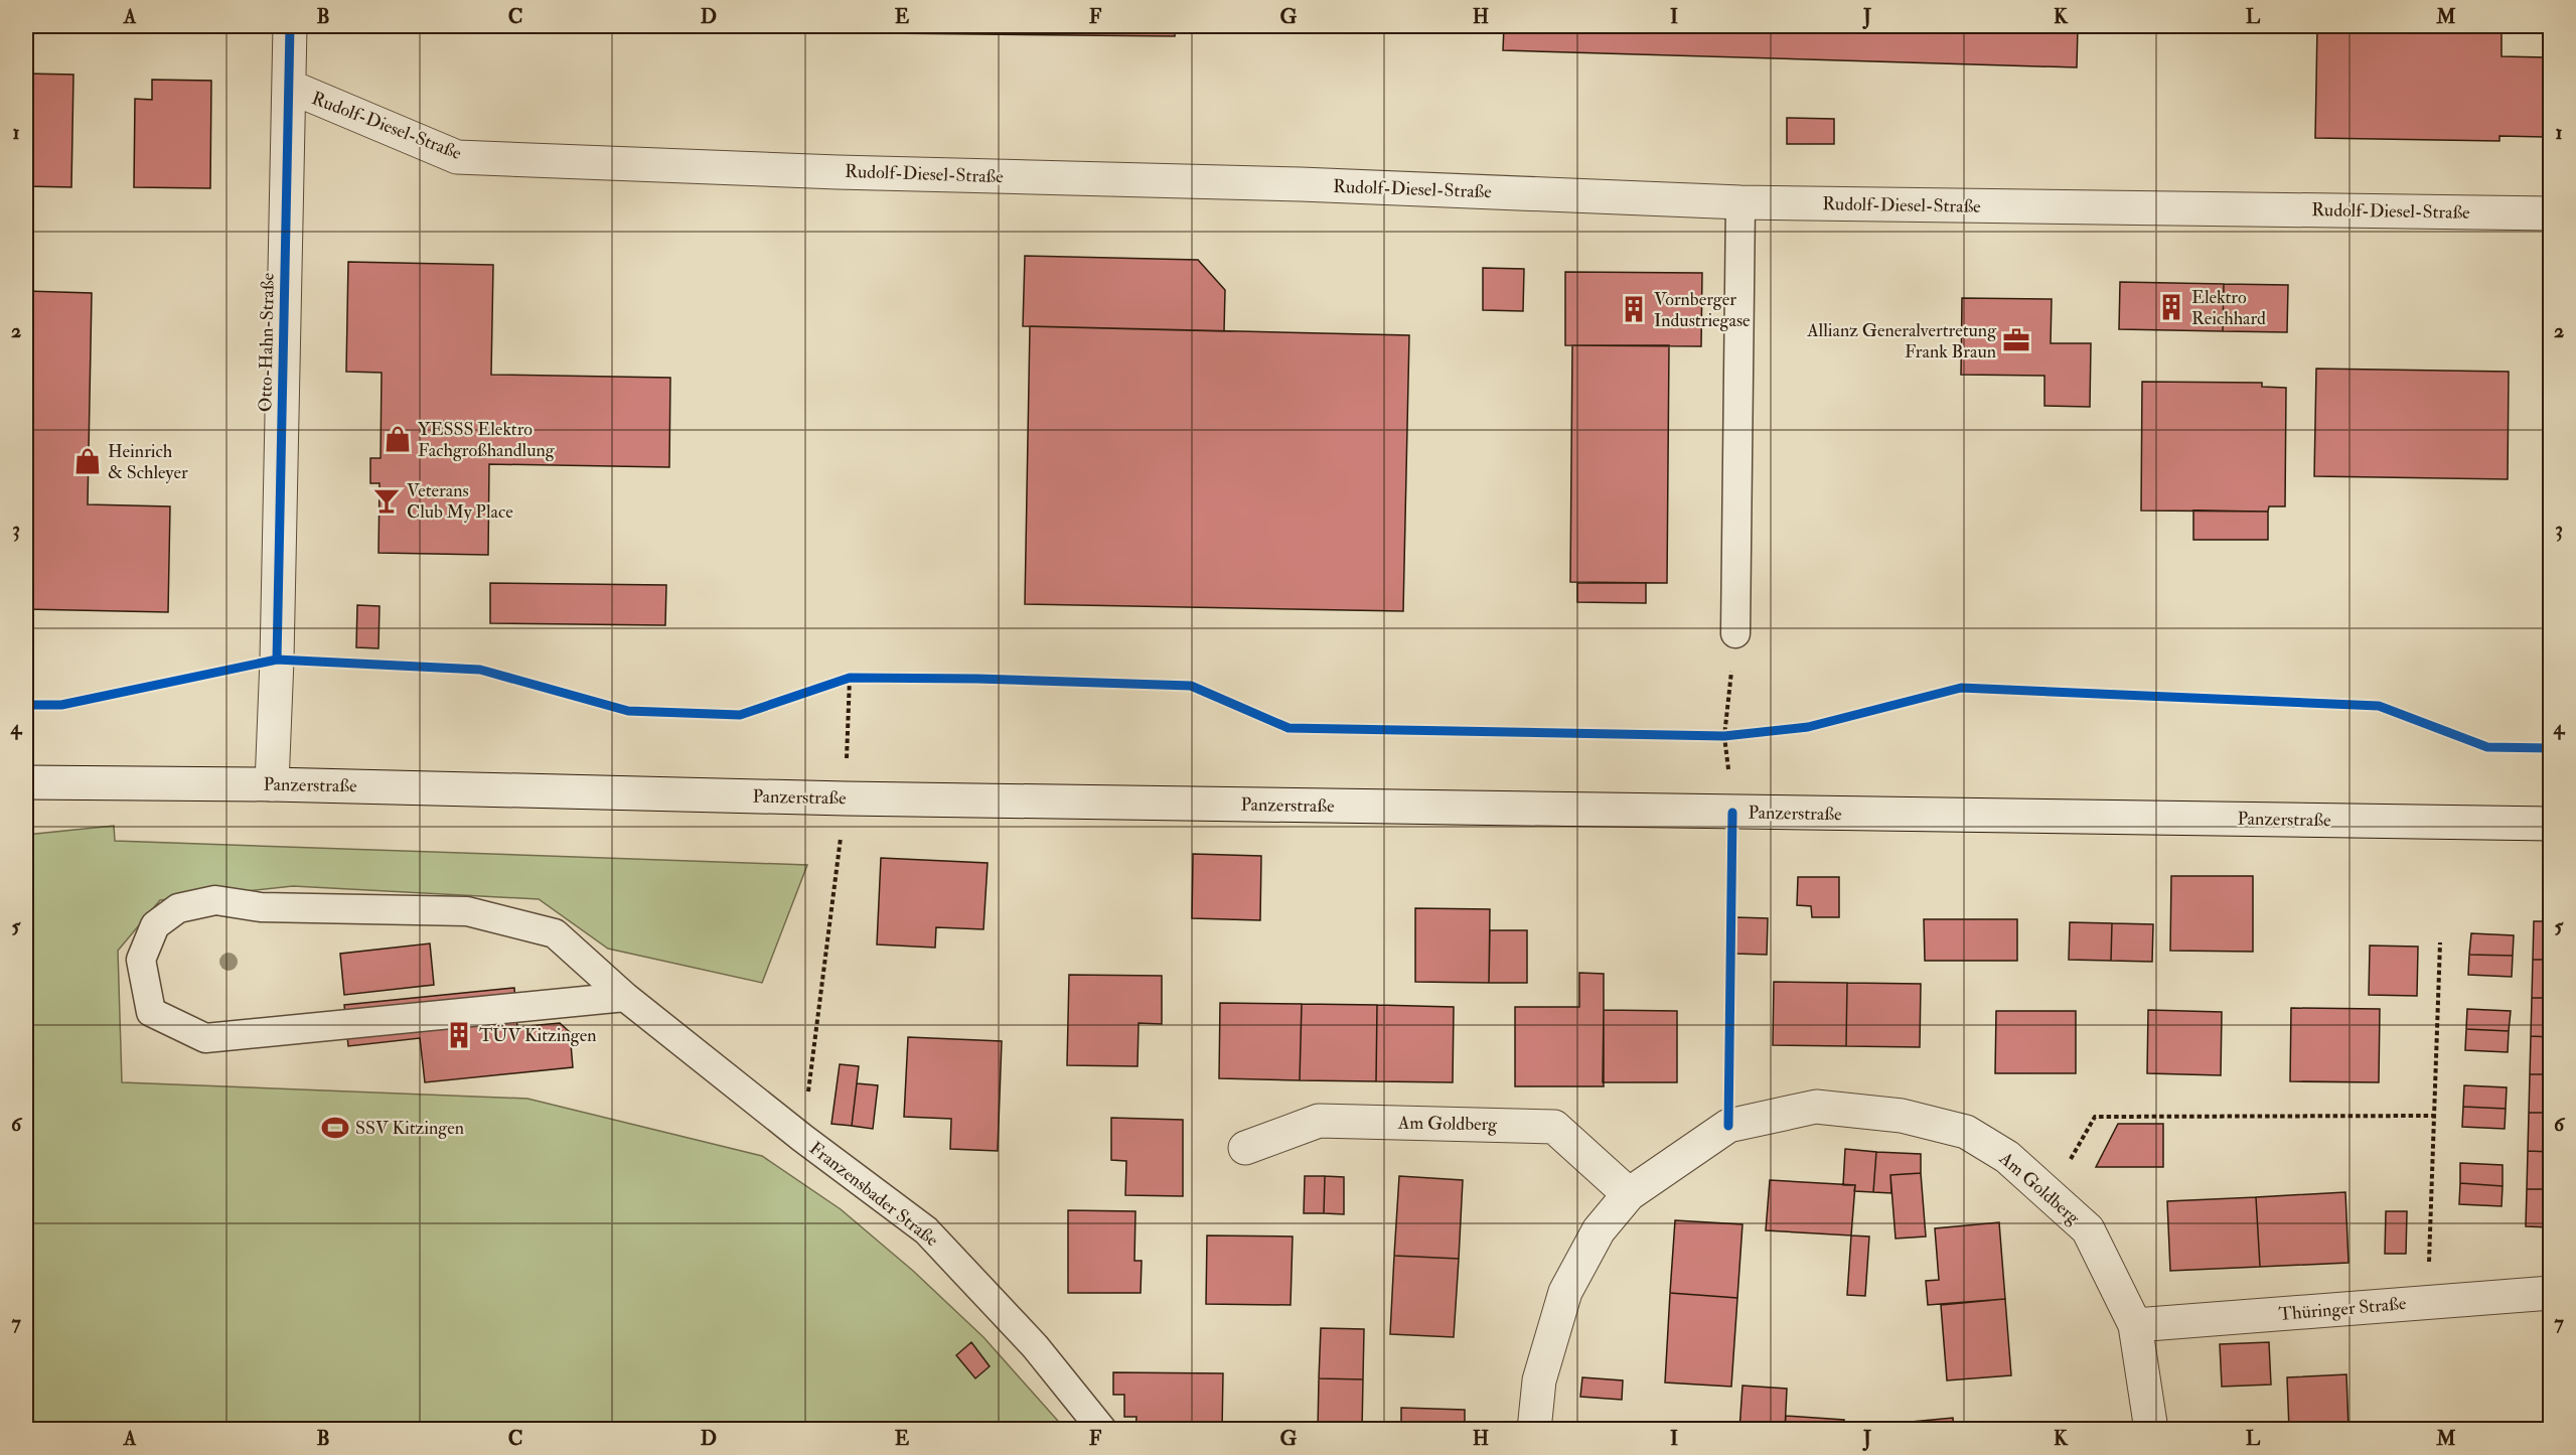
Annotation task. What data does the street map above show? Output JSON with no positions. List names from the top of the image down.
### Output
{
  "streets": {
    "street": [
      "Rudolf-Diesel-Straße",
      "Otto-Hahn-Straße",
      "Panzerstraße",
      "Am Goldberg",
      "Thüringer Straße"
    ],
    "lane": ["Franzensbader Straße"]
  },
  "crossings": [
    ["Rudolf-Diesel-Straße", "Otto-Hahn-Straße"],
    ["Otto-Hahn-Straße", "Panzerstraße"],
    ["Am Goldberg", "Thüringer Straße"]
  ],
  "places": {
    "building": ["Elektro Reichhard", "Vornberger Industriegase", "TÜV Kitzingen"],
    "office": ["Allianz Generalvertretung Frank Braun"],
    "shop": ["YESSS Elektro Fachgroßhandlung", "Heinrich & Schleyer"],
    "bar": ["Veterans Club My Place"],
    "sports": ["SSV Kitzingen"]
  },
  "grid": {
    "columns": [
      "A",
      "B",
      "C",
      "D",
      "E",
      "F",
      "G",
      "H",
      "I",
      "J",
      "K",
      "L",
      "M"
    ],
    "rows": [
      "1",
      "2",
      "3",
      "4",
      "5",
      "6",
      "7"
    ]
  }
}
